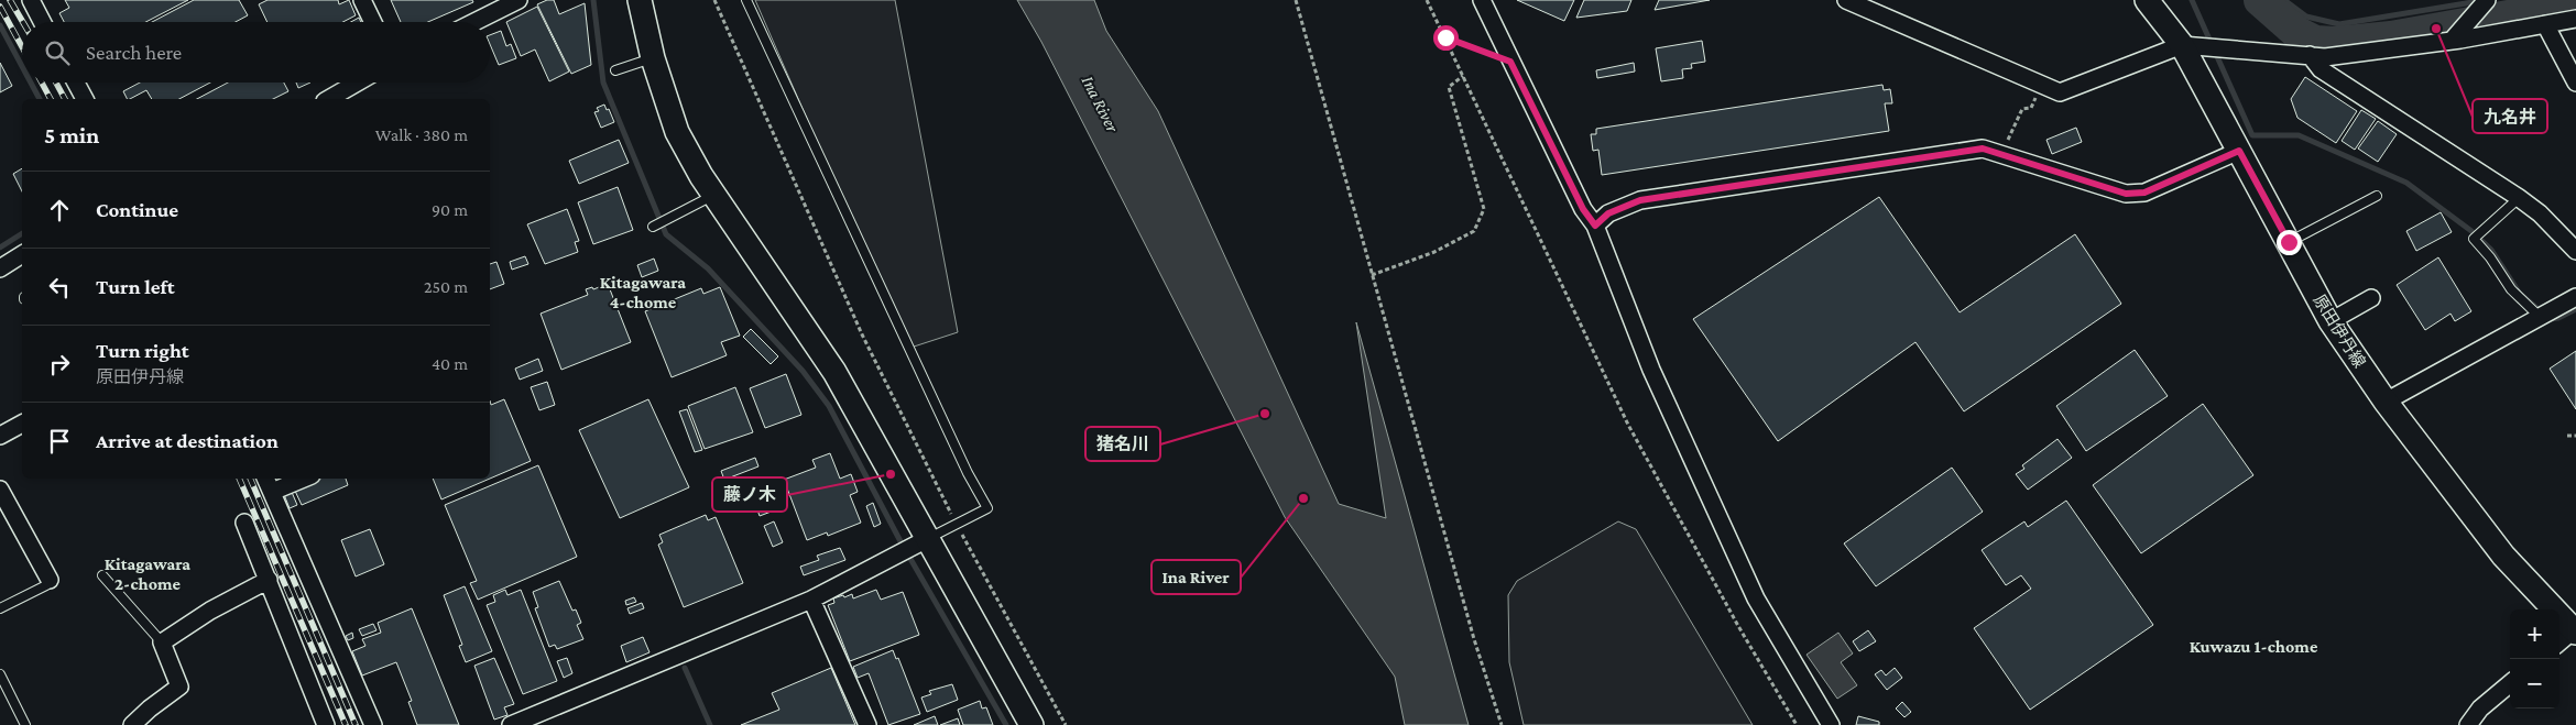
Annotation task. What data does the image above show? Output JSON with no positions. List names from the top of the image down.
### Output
{
  "streets": {
    "street": ["原田伊丹線"]
  },
  "districts": ["Kitagawara 4-chome", "Kitagawara 2-chome", "Kuwazu 1-chome"],
  "water": ["Ina River"],
  "places": [
    "九名井",
    "猪名川",
    "藤ノ木",
    "Ina River"
  ],
  "page": {
    "search": "Search here",
    "heading": ["5 min", "Walk · 380 m"],
    "list": [
      ["Continue", "90 m"],
      ["Turn left", "250 m"],
      ["Turn right", "原田伊丹線", "40 m"],
      "Arrive at destination"
    ],
    "map_buttons": ["+", "−"]
  }
}
